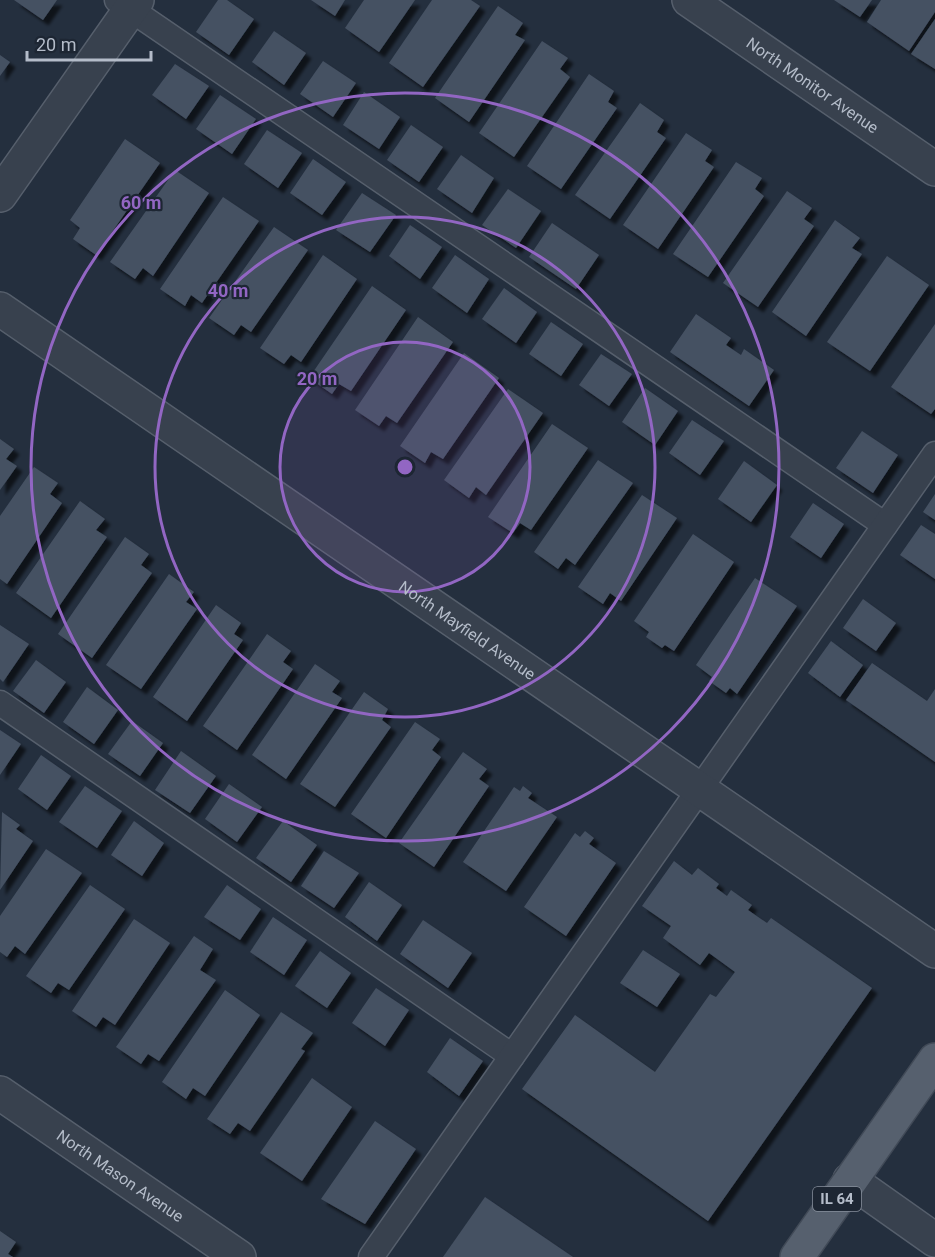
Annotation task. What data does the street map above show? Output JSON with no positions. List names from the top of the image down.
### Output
{
  "streets": {
    "main road": ["IL 64"],
    "street": ["North Monitor Avenue", "North Mayfield Avenue", "North Mason Avenue"]
  },
  "scale_bar": "20 m",
  "rings": ["60 m", "40 m", "20 m"]
}
